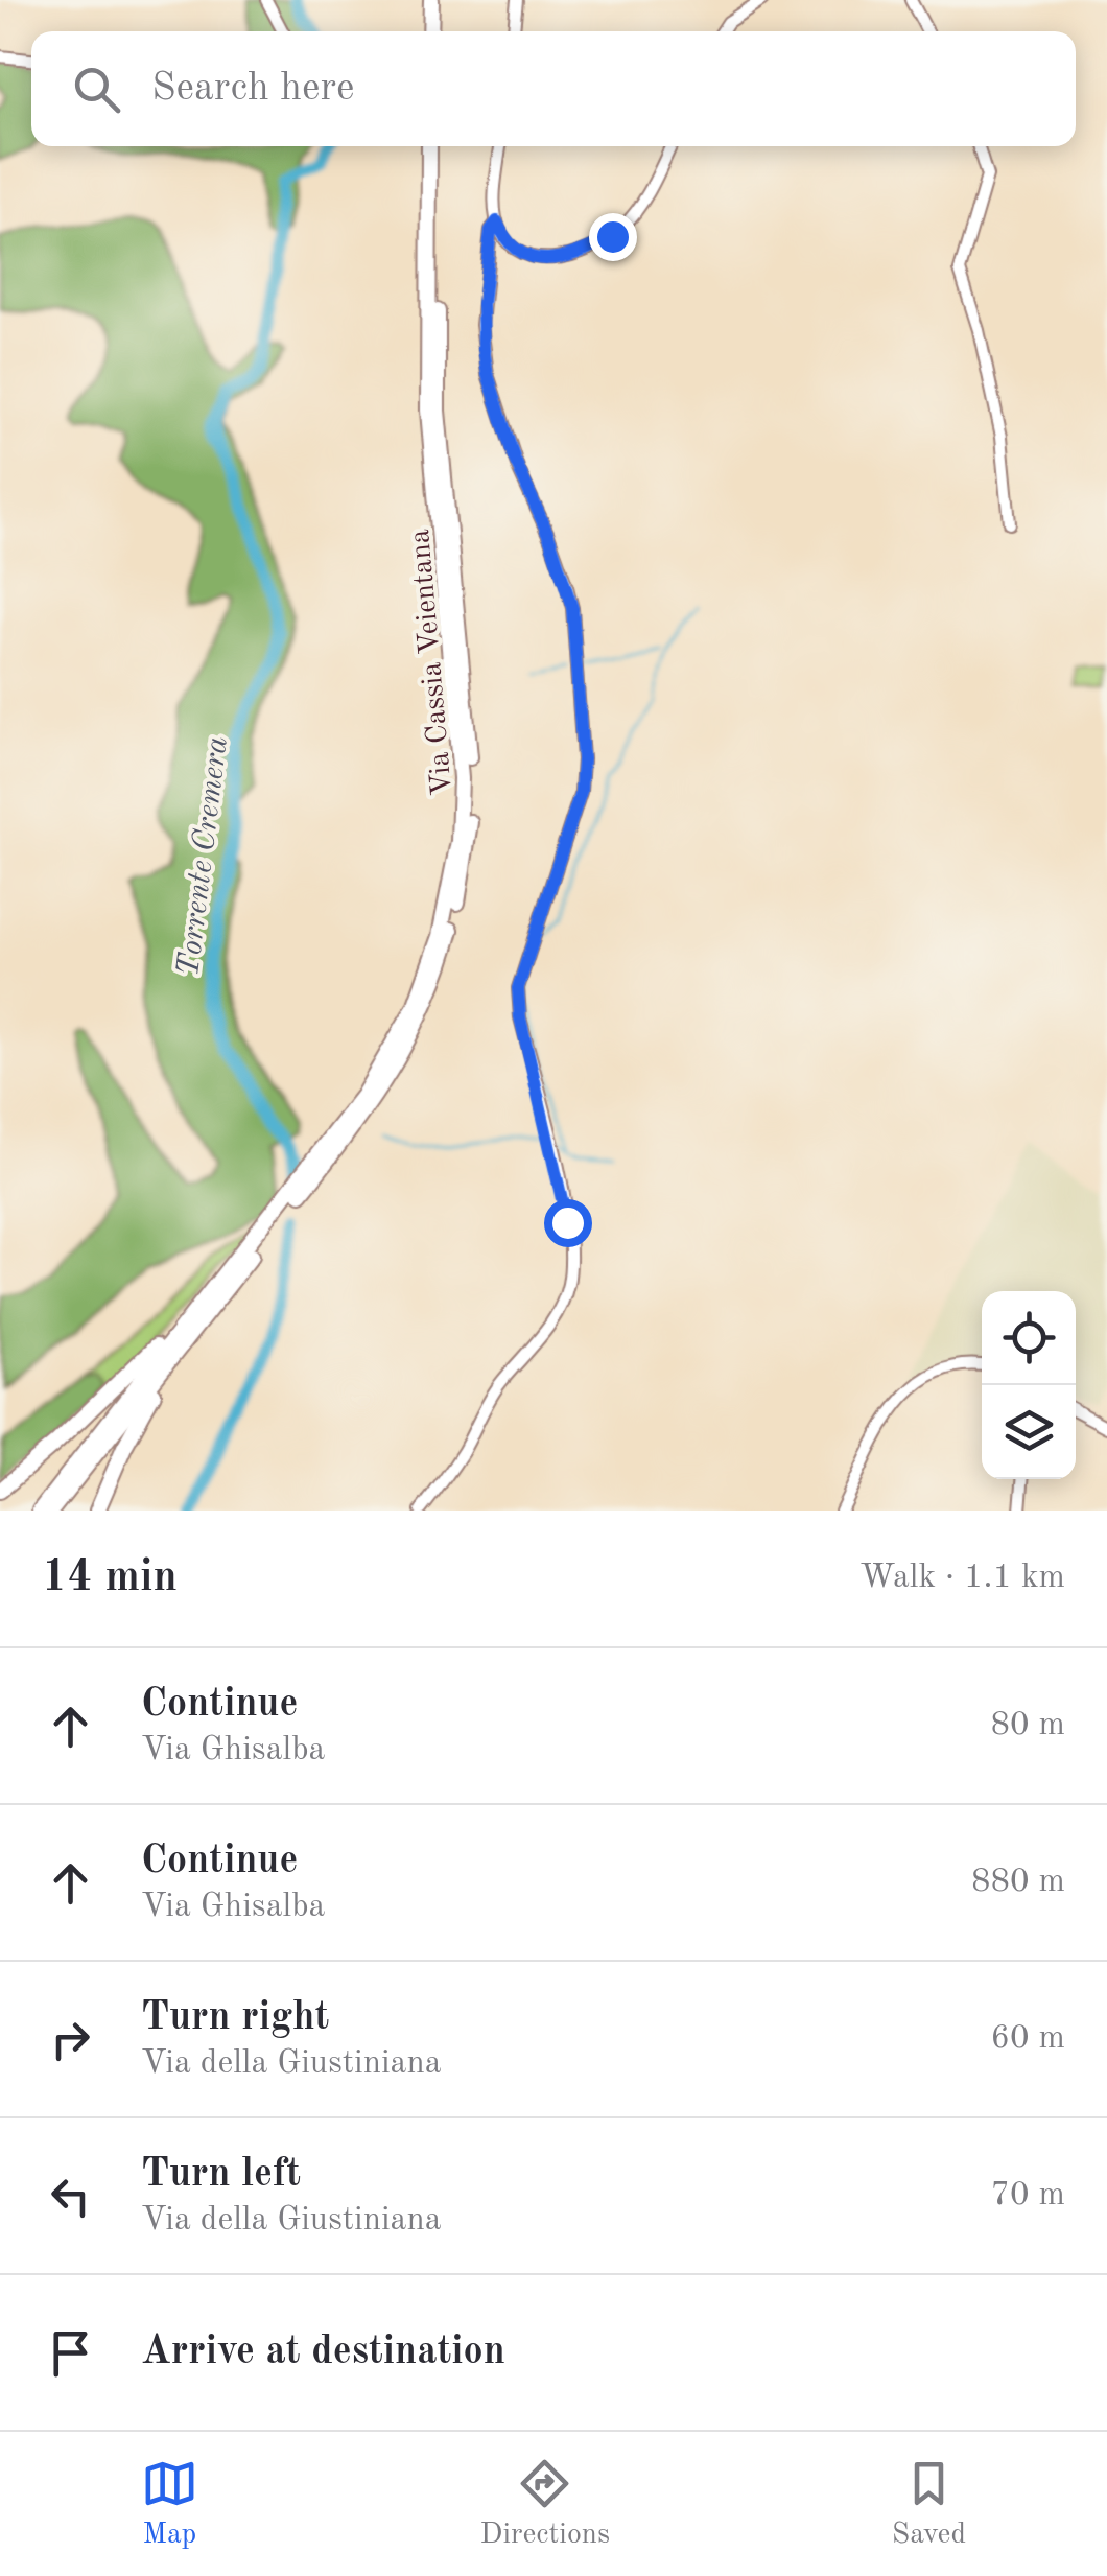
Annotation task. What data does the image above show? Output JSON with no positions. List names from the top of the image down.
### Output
{
  "streets": {
    "highway": ["Via Cassia Veientana"]
  },
  "water": ["Torrente Cremera"],
  "page": {
    "search": "Search here",
    "heading": ["14 min", "Walk · 1.1 km"],
    "list": [
      ["Continue", "Via Ghisalba", "80 m"],
      ["Continue", "Via Ghisalba", "880 m"],
      ["Turn right", "Via della Giustiniana", "60 m"],
      ["Turn left", "Via della Giustiniana", "70 m"],
      "Arrive at destination"
    ],
    "nav": ["Map", "Directions", "Saved"]
  }
}
